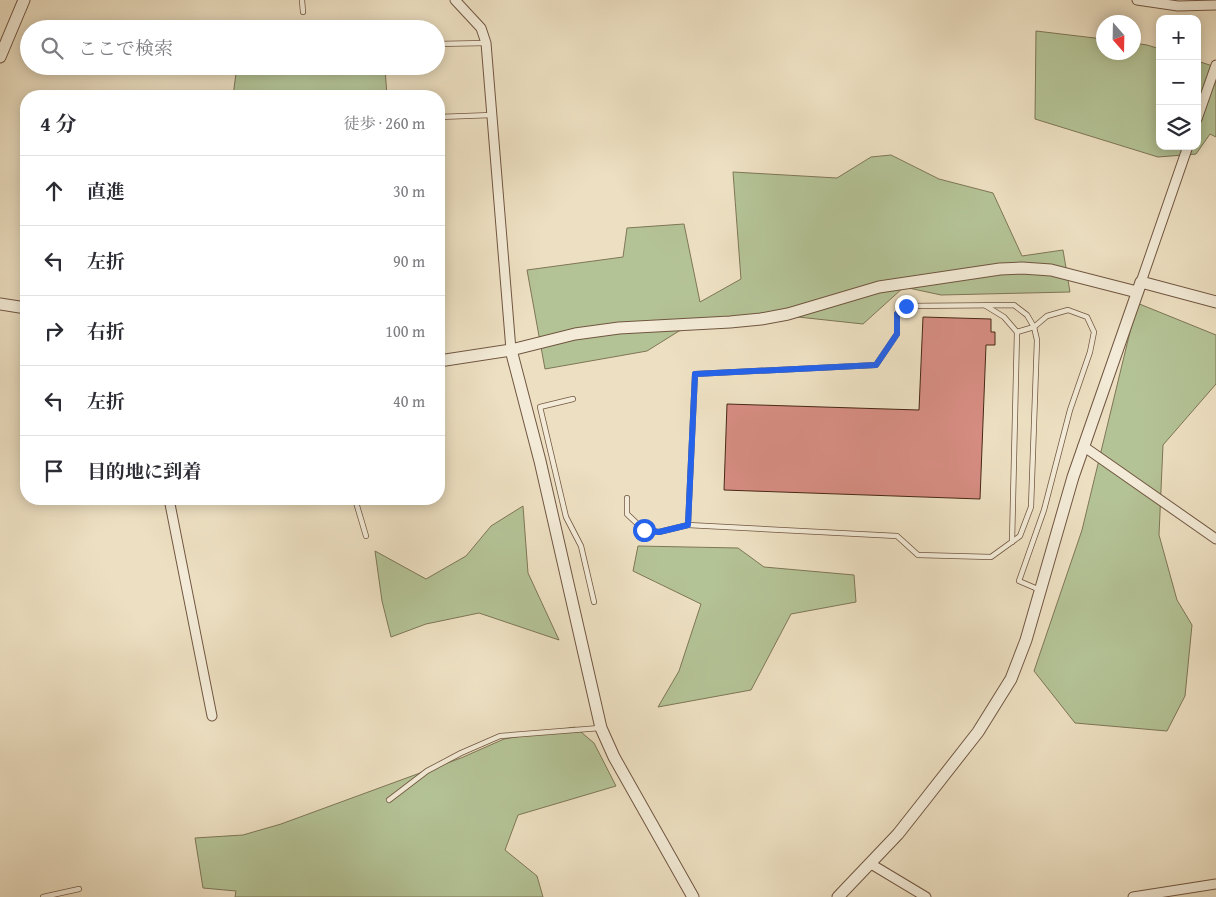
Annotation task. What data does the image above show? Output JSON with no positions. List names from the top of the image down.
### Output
{
  "north": "bottom",
  "page": {
    "map_buttons": ["+", "−"],
    "search": "ここで検索",
    "heading": ["4 分", "徒歩 · 260 m"],
    "list": [
      ["直進", "30 m"],
      ["左折", "90 m"],
      ["右折", "100 m"],
      ["左折", "40 m"],
      "目的地に到着"
    ]
  }
}
